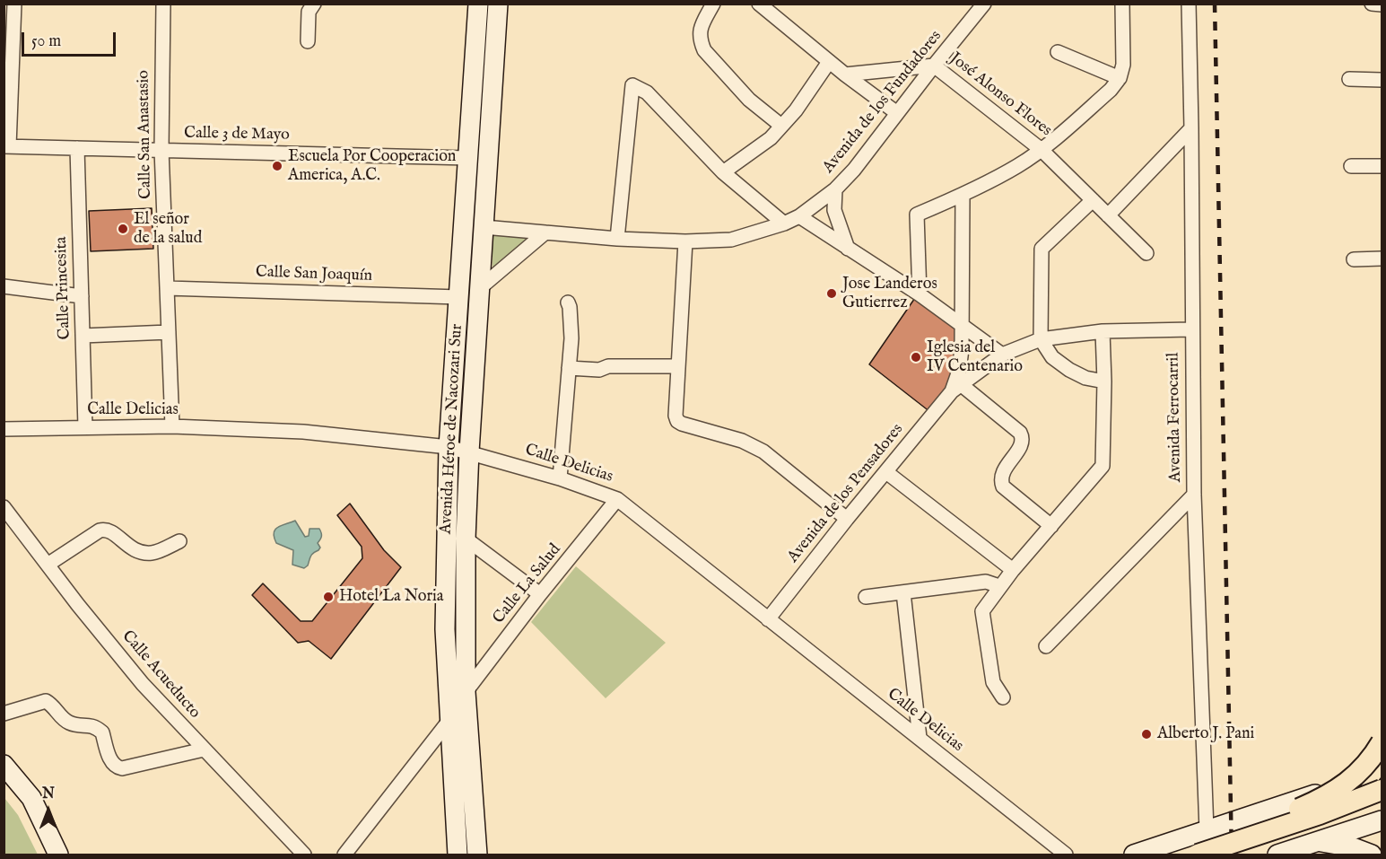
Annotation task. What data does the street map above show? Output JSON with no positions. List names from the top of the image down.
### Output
{
  "streets": {
    "main road": ["Avenida Héroe de Nacozari Sur"],
    "street": [
      "José Alonso Flores",
      "Avenida de los Fundadores",
      "Calle San Anastasio",
      "Calle 3 de Mayo",
      "Calle San Joaquín",
      "Calle Princesita",
      "Calle Delicias",
      "Avenida Ferrocarril",
      "Avenida de los Pensadores",
      "Calle La Salud",
      "Calle Acueducto"
    ]
  },
  "crossings": [
    ["José Alonso Flores", "Avenida de los Fundadores"],
    ["Avenida de los Fundadores", "Avenida Héroe de Nacozari Sur"],
    ["Calle San Anastasio", "Calle 3 de Mayo"],
    ["Calle San Anastasio", "Calle San Joaquín"],
    ["Calle San Anastasio", "Calle Delicias"],
    ["Calle 3 de Mayo", "Calle Princesita"],
    ["Calle 3 de Mayo", "Avenida Héroe de Nacozari Sur"],
    ["Calle San Joaquín", "Avenida Héroe de Nacozari Sur"],
    ["Calle Princesita", "Calle Delicias"],
    ["Calle Delicias", "Avenida Héroe de Nacozari Sur"],
    ["Calle Delicias", "Avenida de los Pensadores"],
    ["Calle Delicias", "Calle La Salud"],
    ["Avenida Ferrocarril", "Avenida de los Pensadores"],
    ["Avenida Héroe de Nacozari Sur", "Calle La Salud"]
  ],
  "places": [
    "Escuela Por Cooperacion America, A.C.",
    "El señor de la salud",
    "Jose Landeros Gutierrez",
    "Iglesia del IV Centenario",
    "Hotel La Noria",
    "Alberto J. Pani"
  ],
  "scale_bar": "50 m",
  "north": "top"
}
